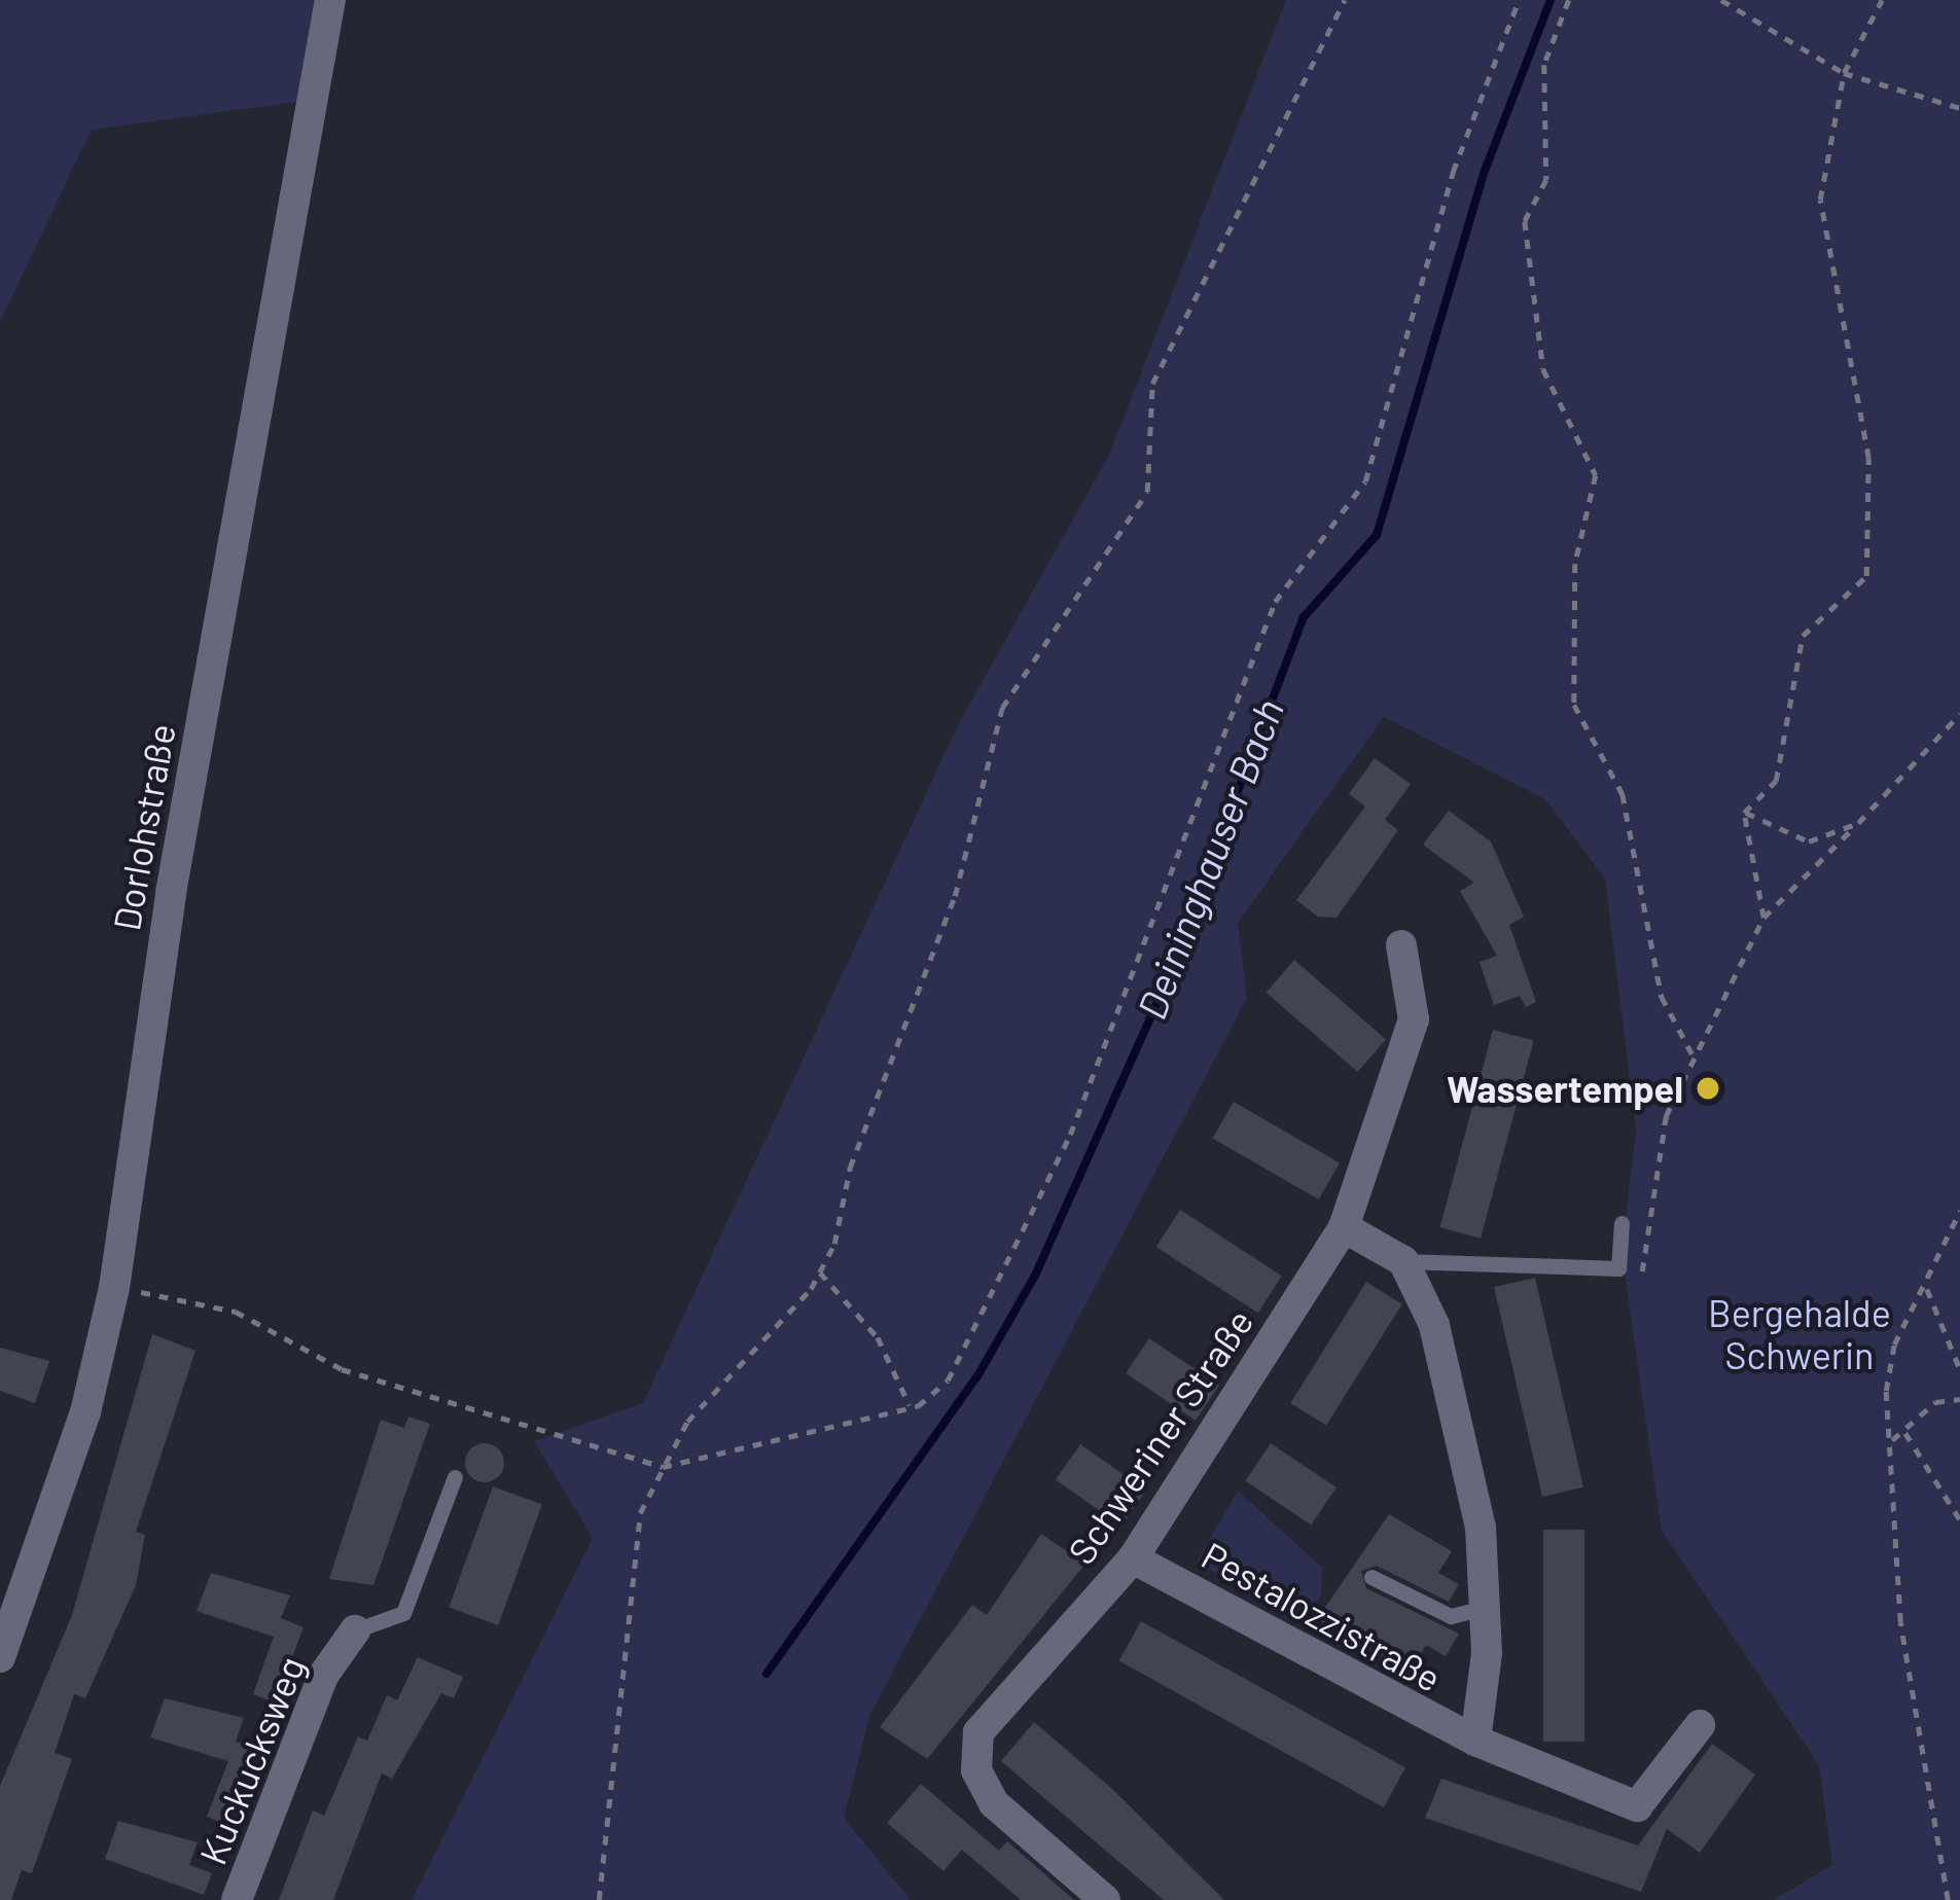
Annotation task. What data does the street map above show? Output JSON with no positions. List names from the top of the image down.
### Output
{
  "streets": {
    "street": [
      "Dorlohstraße",
      "Schweriner Straße",
      "Pestalozzistraße",
      "Kuckucksweg"
    ]
  },
  "crossings": [
    ["Schweriner Straße", "Pestalozzistraße"]
  ],
  "water": ["Deininghauser Bach"],
  "parks": ["Bergehalde Schwerin"],
  "places": ["Wassertempel"]
}
